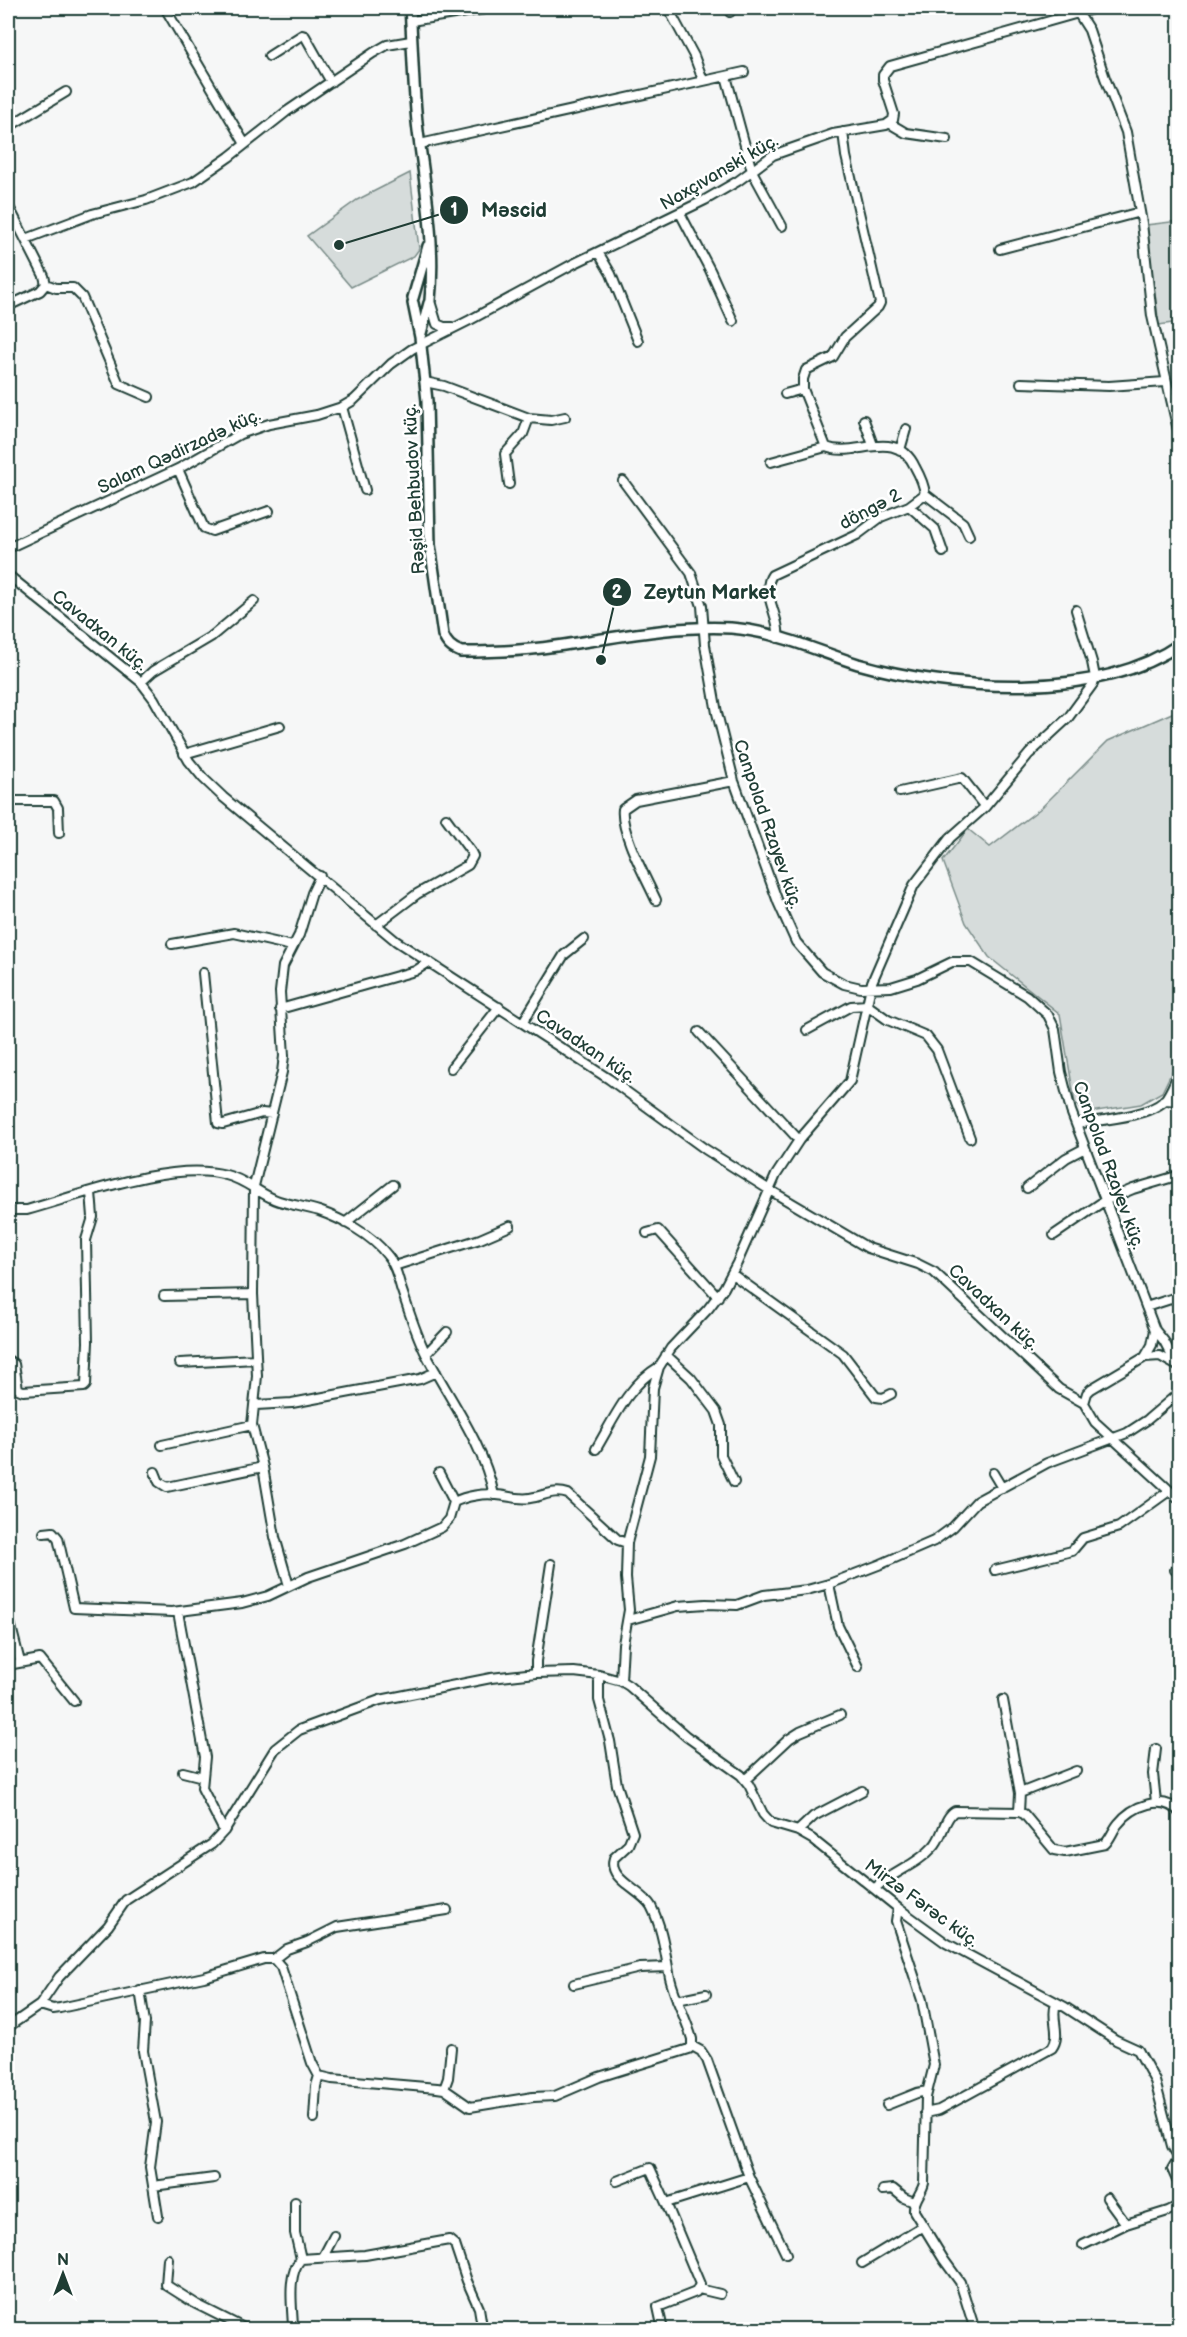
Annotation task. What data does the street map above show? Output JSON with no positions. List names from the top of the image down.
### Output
{
  "streets": {
    "street": [
      "Naxçıvanski küç.",
      "Salam Qədirzadə küç.",
      "Rəşid Behbudov küç.",
      "döngə 2",
      "Cavadxan küç.",
      "Canpolad Rzayev küç.",
      "Mirzə Fərəc küç."
    ]
  },
  "crossings": [
    ["Naxçıvanski küç.", "Salam Qədirzadə küç."],
    ["Naxçıvanski küç.", "Rəşid Behbudov küç."],
    ["Salam Qədirzadə küç.", "Rəşid Behbudov küç."],
    ["Rəşid Behbudov küç.", "döngə 2"],
    ["Rəşid Behbudov küç.", "Canpolad Rzayev küç."]
  ],
  "places": ["Məscid", "Zeytun Market"],
  "north": "top"
}
